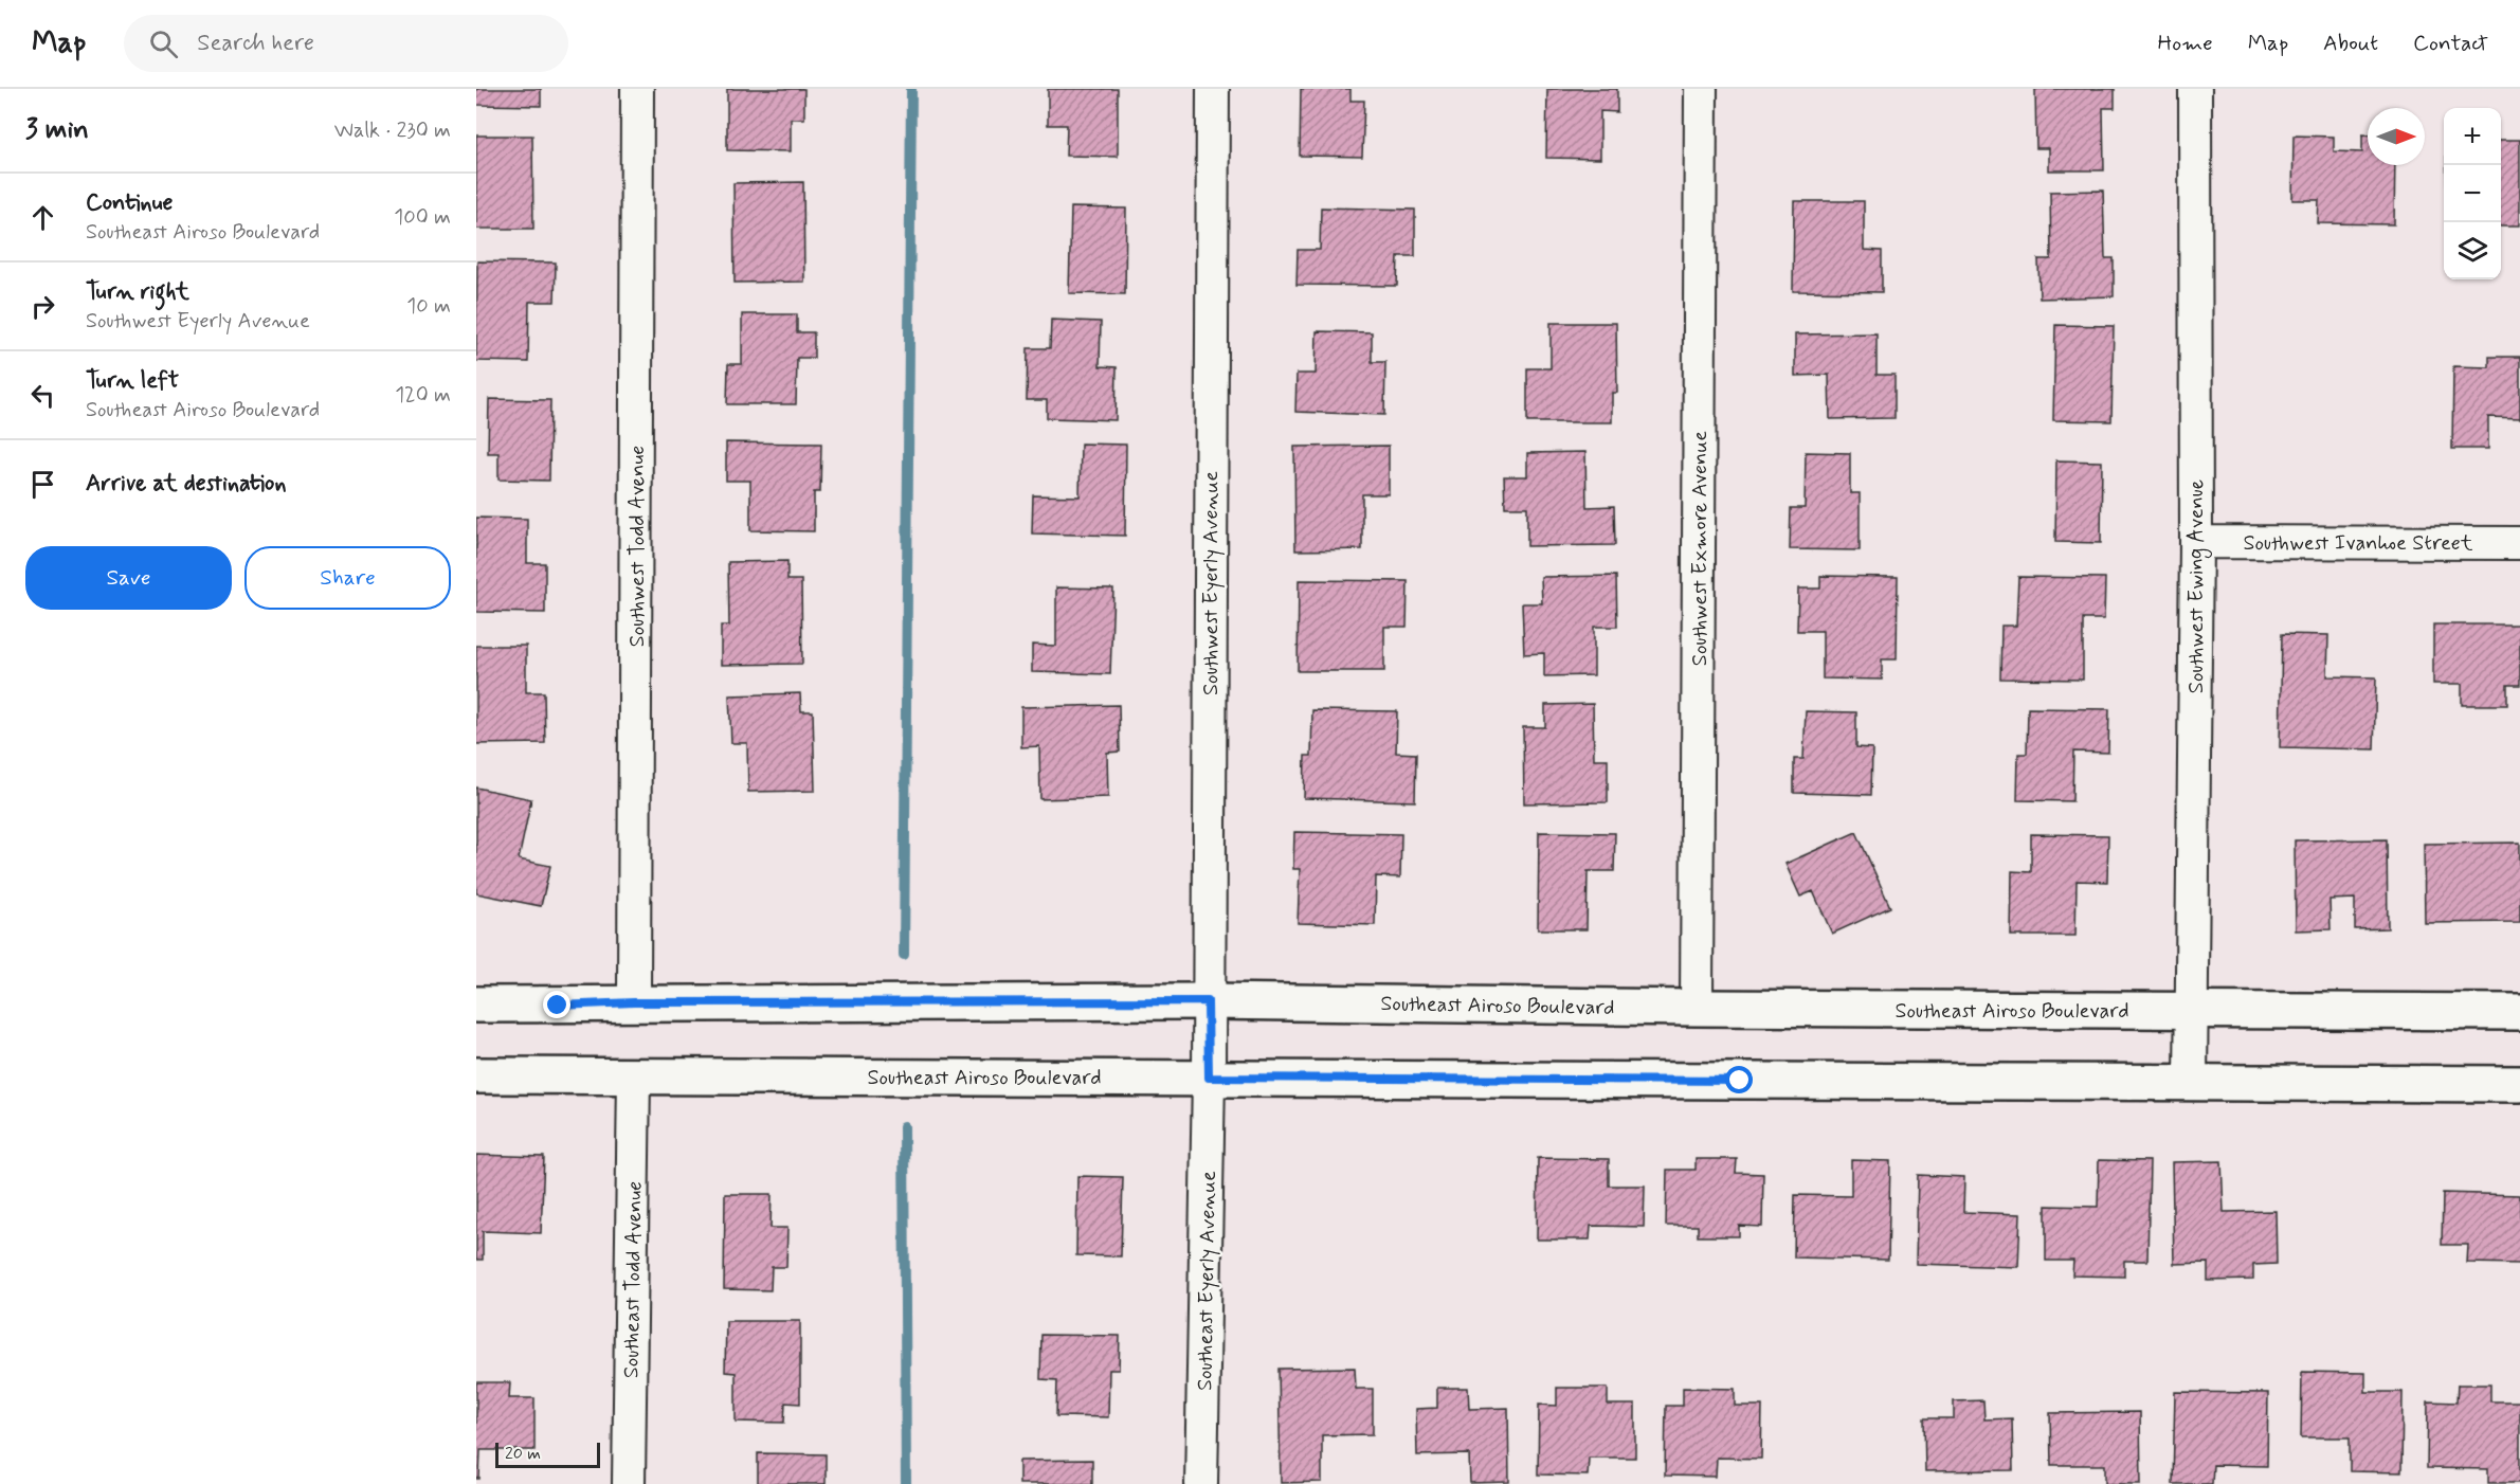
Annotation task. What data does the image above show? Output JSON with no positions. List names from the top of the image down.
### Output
{
  "streets": {
    "main road": ["Southeast Airoso Boulevard"],
    "street": [
      "Southwest Ivanhoe Street",
      "Southwest Todd Avenue",
      "Southwest Exmore Avenue",
      "Southwest Eyerly Avenue",
      "Southwest Ewing Avenue",
      "Southeast Todd Avenue",
      "Southeast Eyerly Avenue"
    ]
  },
  "crossings": [
    ["Southwest Ivanhoe Street", "Southwest Ewing Avenue"],
    ["Southwest Todd Avenue", "Southeast Airoso Boulevard"],
    ["Southwest Exmore Avenue", "Southeast Airoso Boulevard"],
    ["Southwest Eyerly Avenue", "Southeast Airoso Boulevard"],
    ["Southwest Eyerly Avenue", "Southeast Eyerly Avenue"],
    ["Southwest Ewing Avenue", "Southeast Airoso Boulevard"],
    ["Southeast Airoso Boulevard", "Southeast Todd Avenue"],
    ["Southeast Airoso Boulevard", "Southeast Eyerly Avenue"]
  ],
  "scale_bar": "20 m",
  "north": "right",
  "page": {
    "header": "Map",
    "search": "Search here",
    "nav": [
      "Home",
      "Map",
      "About",
      "Contact"
    ],
    "heading": ["3 min", "Walk · 230 m"],
    "map_buttons": ["+", "−"],
    "list": [
      ["Continue", "Southeast Airoso Boulevard", "100 m"],
      ["Turn right", "Southwest Eyerly Avenue", "10 m"],
      ["Turn left", "Southeast Airoso Boulevard", "120 m"],
      "Arrive at destination"
    ],
    "buttons": ["Save", "Share"],
    "scale": "20 m"
  }
}
